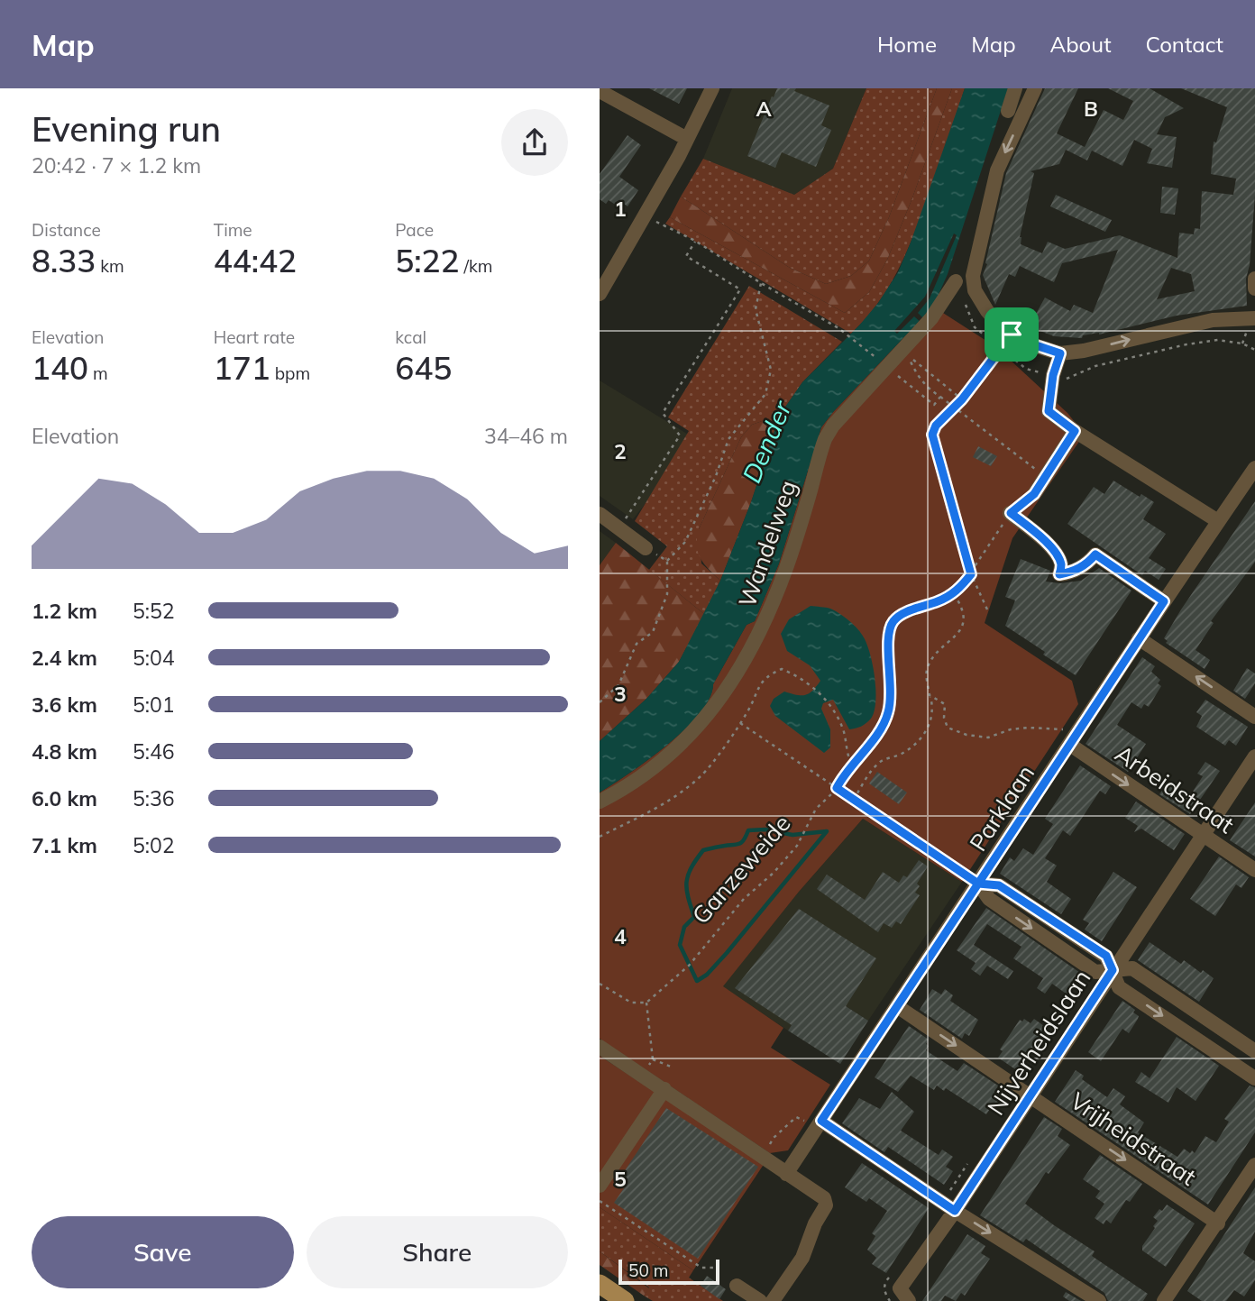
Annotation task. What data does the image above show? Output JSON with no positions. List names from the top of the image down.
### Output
{
  "streets": {
    "street": [
      "Wandelweg",
      "Arbeidstraat",
      "Parklaan",
      "Nijverheidslaan",
      "Vrijheidstraat"
    ],
    "path": ["Ganzeweide"]
  },
  "crossings": [
    ["Arbeidstraat", "Parklaan"],
    ["Arbeidstraat", "Nijverheidslaan"],
    ["Parklaan", "Vrijheidstraat"],
    ["Nijverheidslaan", "Vrijheidstraat"]
  ],
  "one_way": ["Vrijheidstraat"],
  "water": ["Dender"],
  "scale_bar": "50 m",
  "page": {
    "header": "Map",
    "nav": [
      "Home",
      "Map",
      "About",
      "Contact"
    ],
    "heading": ["Evening run", "20:42 · 7 × 1.2 km"],
    "stats": [
      ["Distance", "8.33 km"],
      ["Time", "44:42"],
      ["Pace", "5:22 /km"],
      ["Elevation", "140 m"],
      ["Heart rate", "171 bpm"],
      ["kcal", "645"]
    ],
    "chart": ["Elevation", "34–46 m"],
    "list": [
      {
        "name": "1.2 km",
        "note": "5:52"
      },
      {
        "name": "2.4 km",
        "note": "5:04"
      },
      {
        "name": "3.6 km",
        "note": "5:01"
      },
      {
        "name": "4.8 km",
        "note": "5:46"
      },
      {
        "name": "6.0 km",
        "note": "5:36"
      },
      {
        "name": "7.1 km",
        "note": "5:02"
      }
    ],
    "buttons": ["Save", "Share"],
    "scale": "50 m"
  },
  "grid": {
    "columns": ["A", "B"],
    "rows": [
      "1",
      "2",
      "3",
      "4",
      "5"
    ]
  }
}
